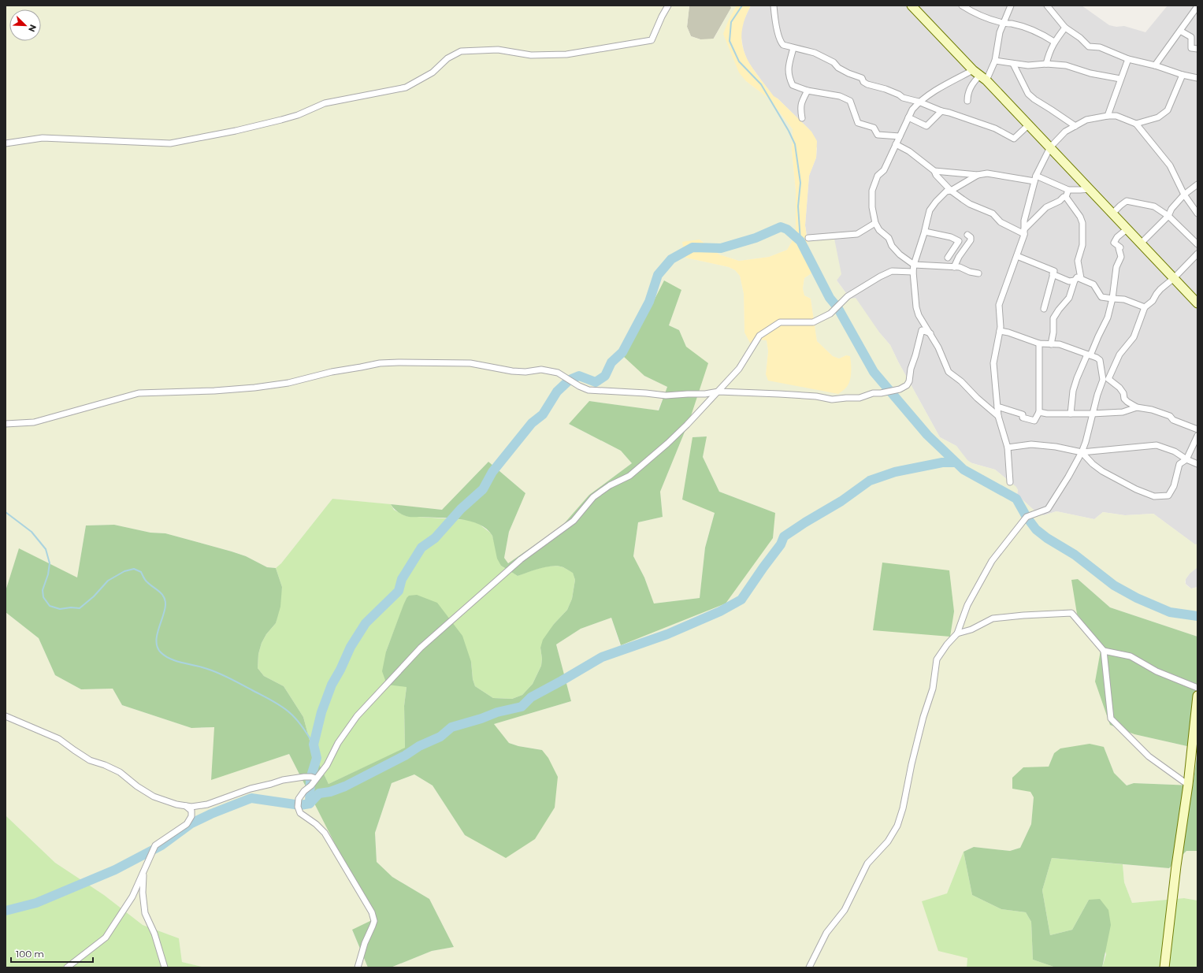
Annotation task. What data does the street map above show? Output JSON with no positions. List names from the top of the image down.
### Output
{
  "scale_bar": "100 m",
  "north": "bottom right"
}
